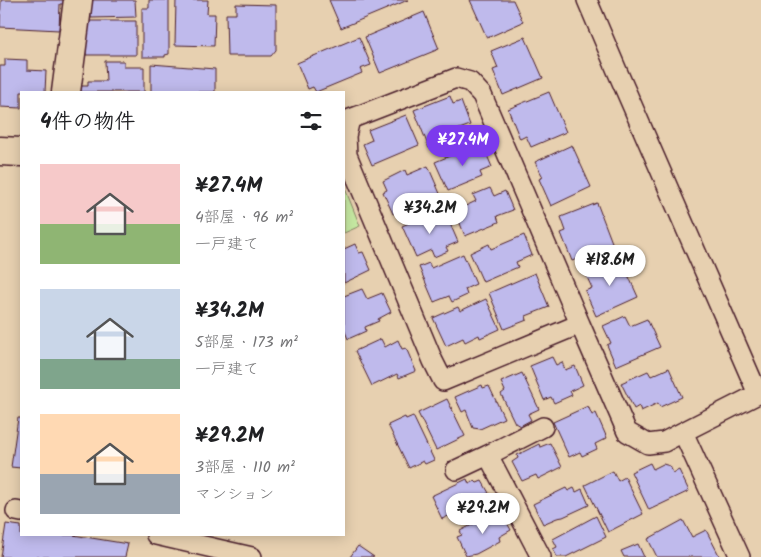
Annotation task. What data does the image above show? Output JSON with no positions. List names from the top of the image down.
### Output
{
  "page": {
    "heading": "4件の物件",
    "price": [
      "¥27.4M",
      "¥34.2M",
      "¥18.6M",
      "¥29.2M"
    ],
    "list": [
      {
        "name": "¥27.4M",
        "note": "4部屋 · 96 m² · 一戸建て"
      },
      {
        "name": "¥34.2M",
        "note": "5部屋 · 173 m² · 一戸建て"
      },
      {
        "name": "¥29.2M",
        "note": "3部屋 · 110 m² · マンション"
      }
    ]
  }
}
